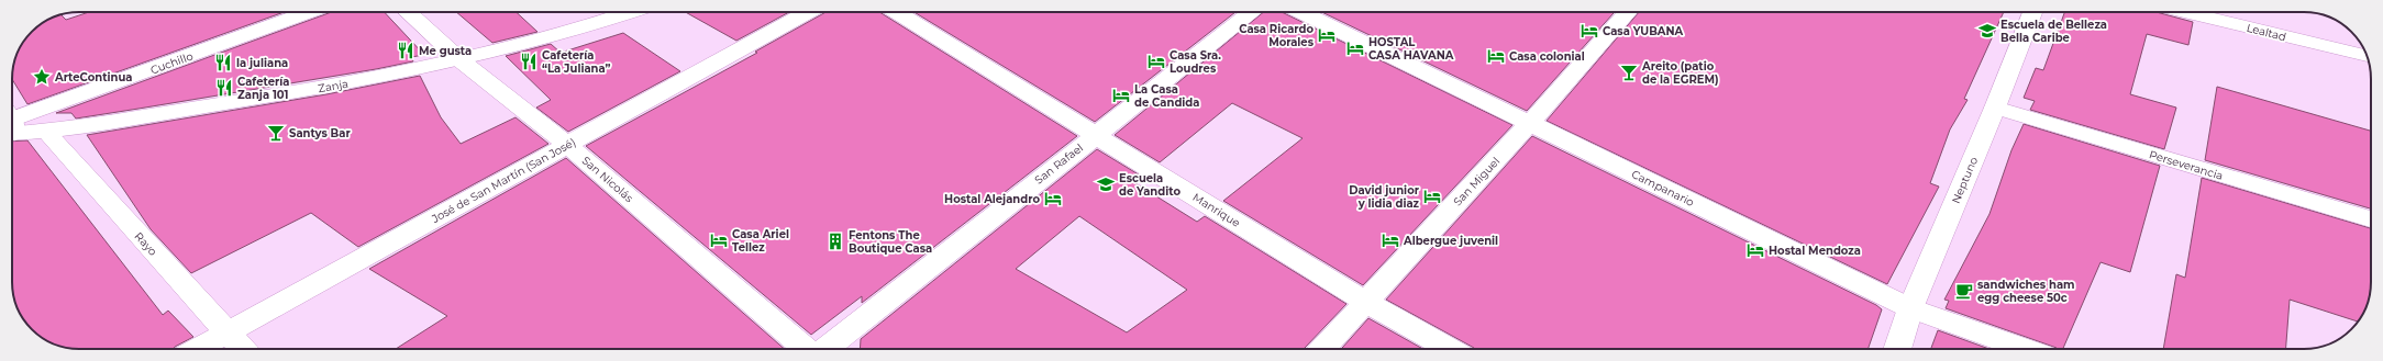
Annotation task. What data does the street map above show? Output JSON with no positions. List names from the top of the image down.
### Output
{
  "streets": {
    "street": [
      "Lealtad",
      "Cuchillo",
      "Zanja",
      "San Rafael",
      "Perseverancia",
      "San Nicolás",
      "José de San Martín (San José)",
      "Neptuno",
      "San Miguel",
      "Campanario",
      "Manrique",
      "Rayo"
    ]
  },
  "crossings": [
    ["Zanja", "San Nicolás"],
    ["Zanja", "Rayo"],
    ["San Rafael", "Manrique"],
    ["Perseverancia", "Neptuno"],
    ["San Nicolás", "José de San Martín (San José)"],
    ["José de San Martín (San José)", "Rayo"],
    ["Neptuno", "Campanario"],
    ["San Miguel", "Campanario"],
    ["San Miguel", "Manrique"]
  ],
  "places": {
    "hotel": [
      "Casa YUBANA",
      "Casa Ricardo Morales",
      "HOSTAL CASA HAVANA",
      "Casa colonial",
      "Casa Sra. Loudres",
      "La Casa de Candida",
      "David junior y lidia diaz",
      "Hostal Alejandro",
      "Casa Ariel Tellez",
      "Albergue juvenil",
      "Hostal Mendoza"
    ],
    "school or university": ["Escuela de Belleza Bella Caribe", "Escuela de Yandito"],
    "restaurant": [
      "Me gusta",
      "Cafetería “La Juliana”",
      "la juliana",
      "Cafetería Zanja 101"
    ],
    "bar": ["Areito (patio de la EGREM)", "Santys Bar"],
    "place": ["ArteContinua"],
    "building": ["Fentons The Boutique Casa"],
    "cafe": ["sandwiches ham egg cheese 50c"]
  }
}
